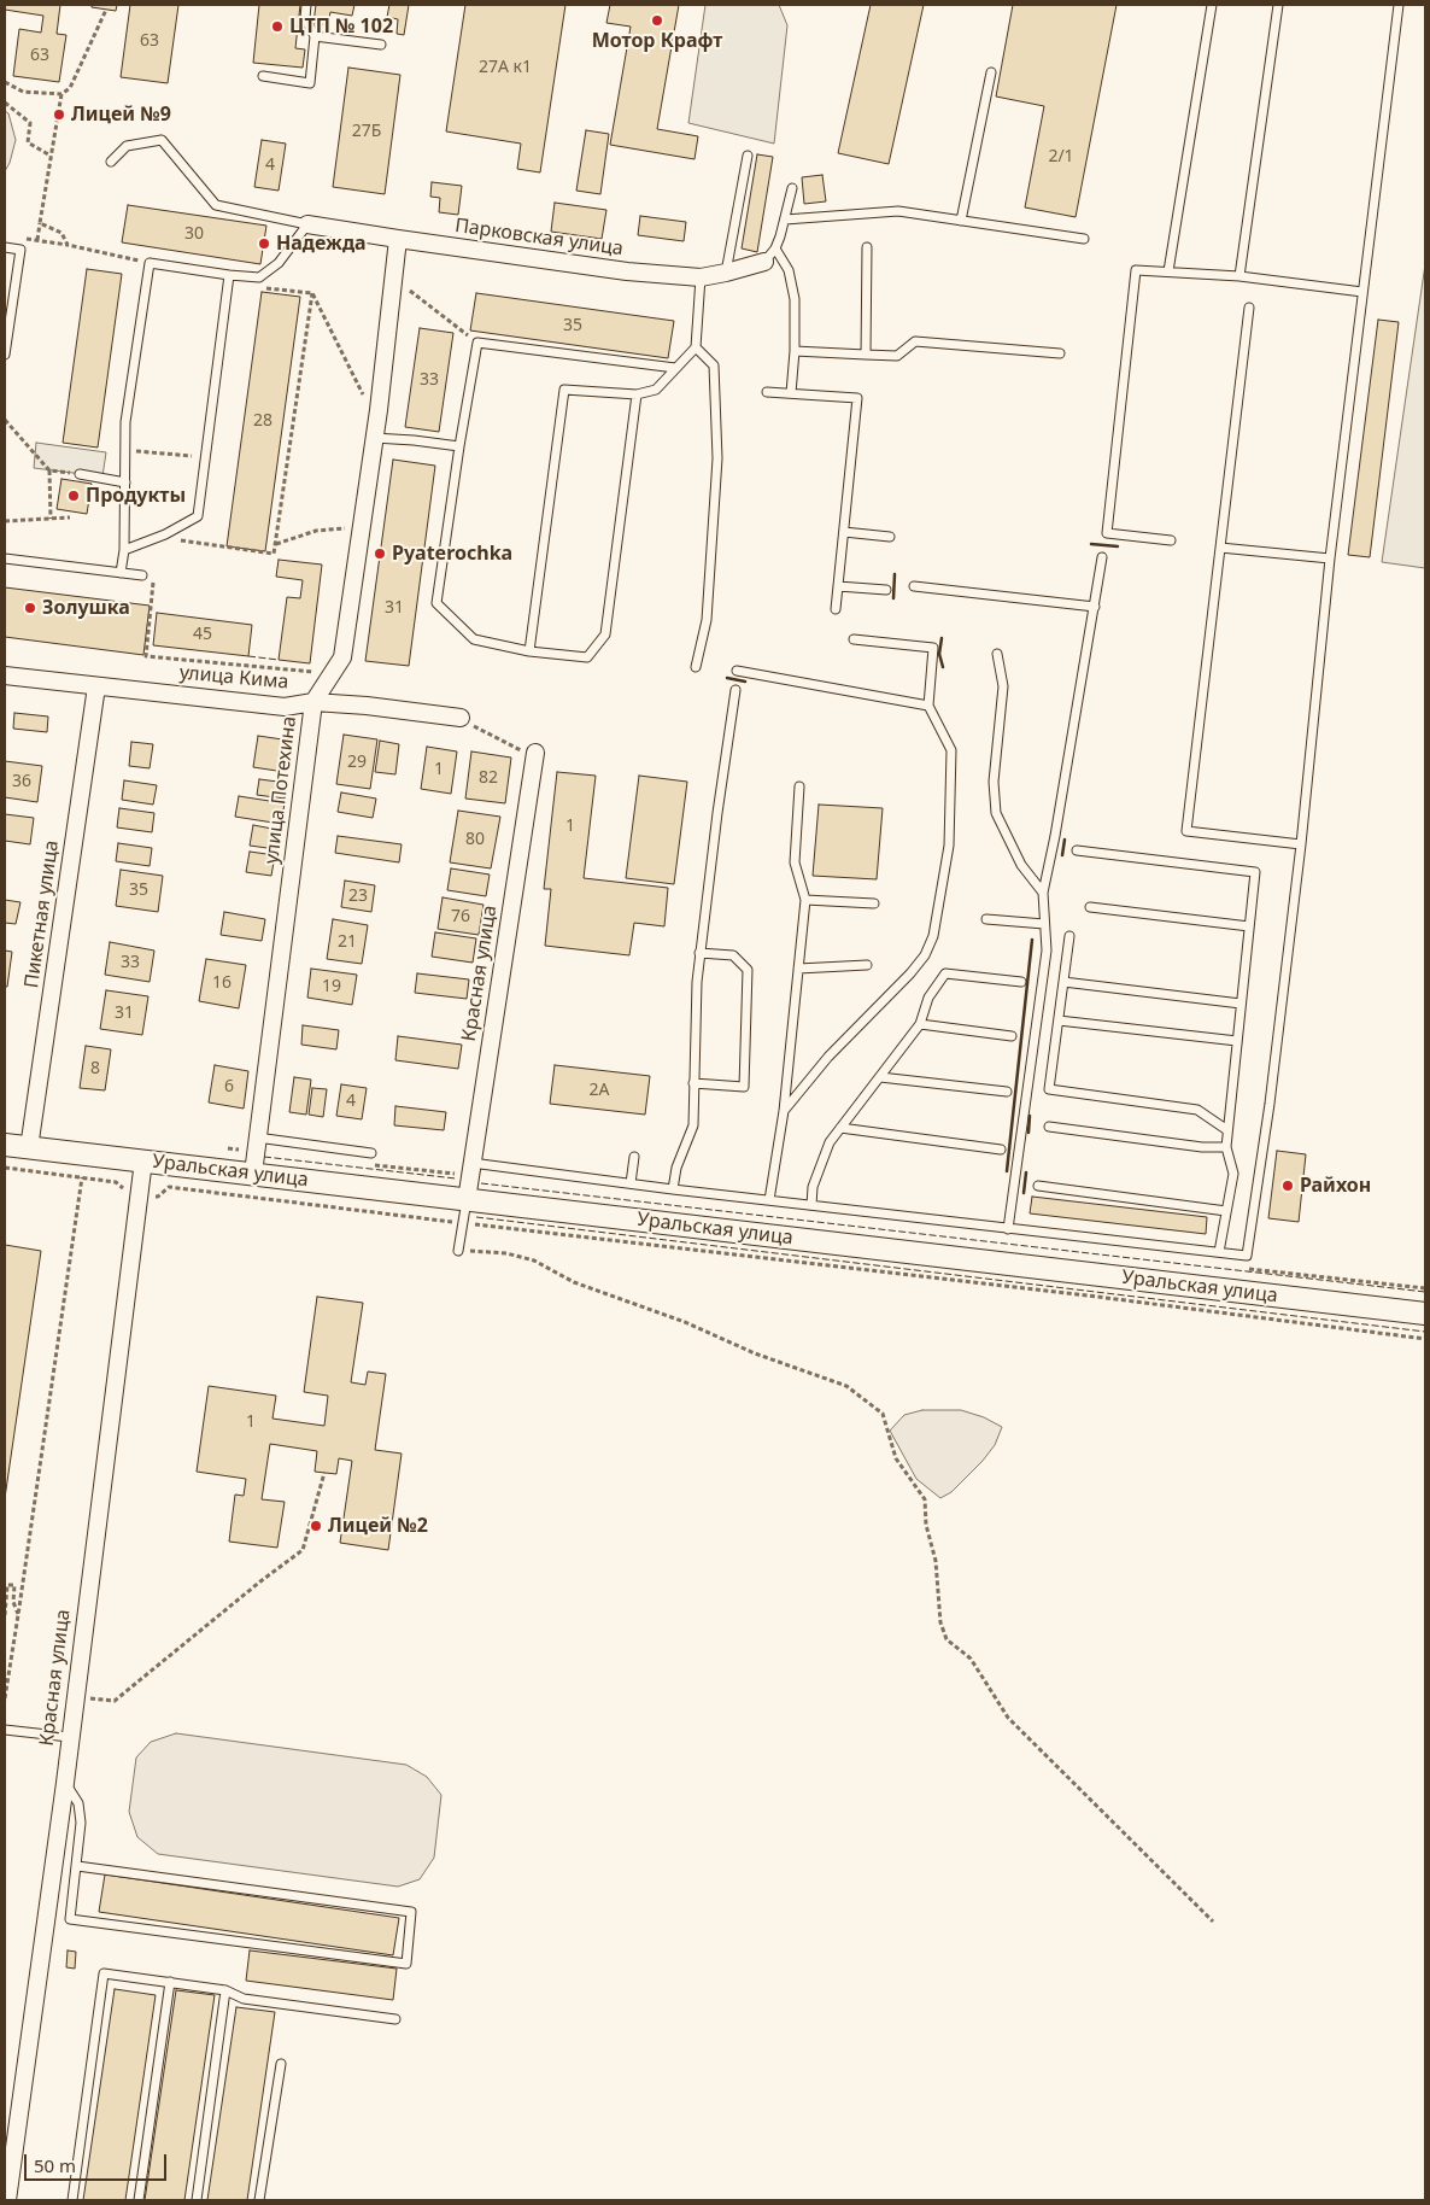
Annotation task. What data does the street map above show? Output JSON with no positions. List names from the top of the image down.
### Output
{
  "streets": {
    "street": [
      "Парковская улица",
      "улица Кима",
      "улица Потехина",
      "Пикетная улица",
      "Красная улица",
      "Уральская улица"
    ]
  },
  "crossings": [
    ["Парковская улица", "улица Потехина"],
    ["улица Кима", "улица Потехина"],
    ["улица Кима", "Пикетная улица"],
    ["улица Потехина", "Уральская улица"],
    ["Пикетная улица", "Уральская улица"],
    ["Красная улица", "Уральская улица"]
  ],
  "places": [
    "Мотор Крафт",
    "ЦТП № 102",
    "Лицей №9",
    "Надежда",
    "Продукты",
    "Pyaterochka",
    "Золушка",
    "Райхон",
    "Лицей №2"
  ],
  "house_numbers": [
    "63",
    "63",
    "27А к1",
    "27Б",
    "2/1",
    "4",
    "30",
    "35",
    "33",
    "28",
    "31",
    "45",
    "29",
    "1",
    "82",
    "36",
    "1",
    "80",
    "35",
    "23",
    "76",
    "21",
    "33",
    "16",
    "19",
    "31",
    "8",
    "6",
    "2А",
    "4",
    "1"
  ],
  "scale_bar": "50 m"
}
